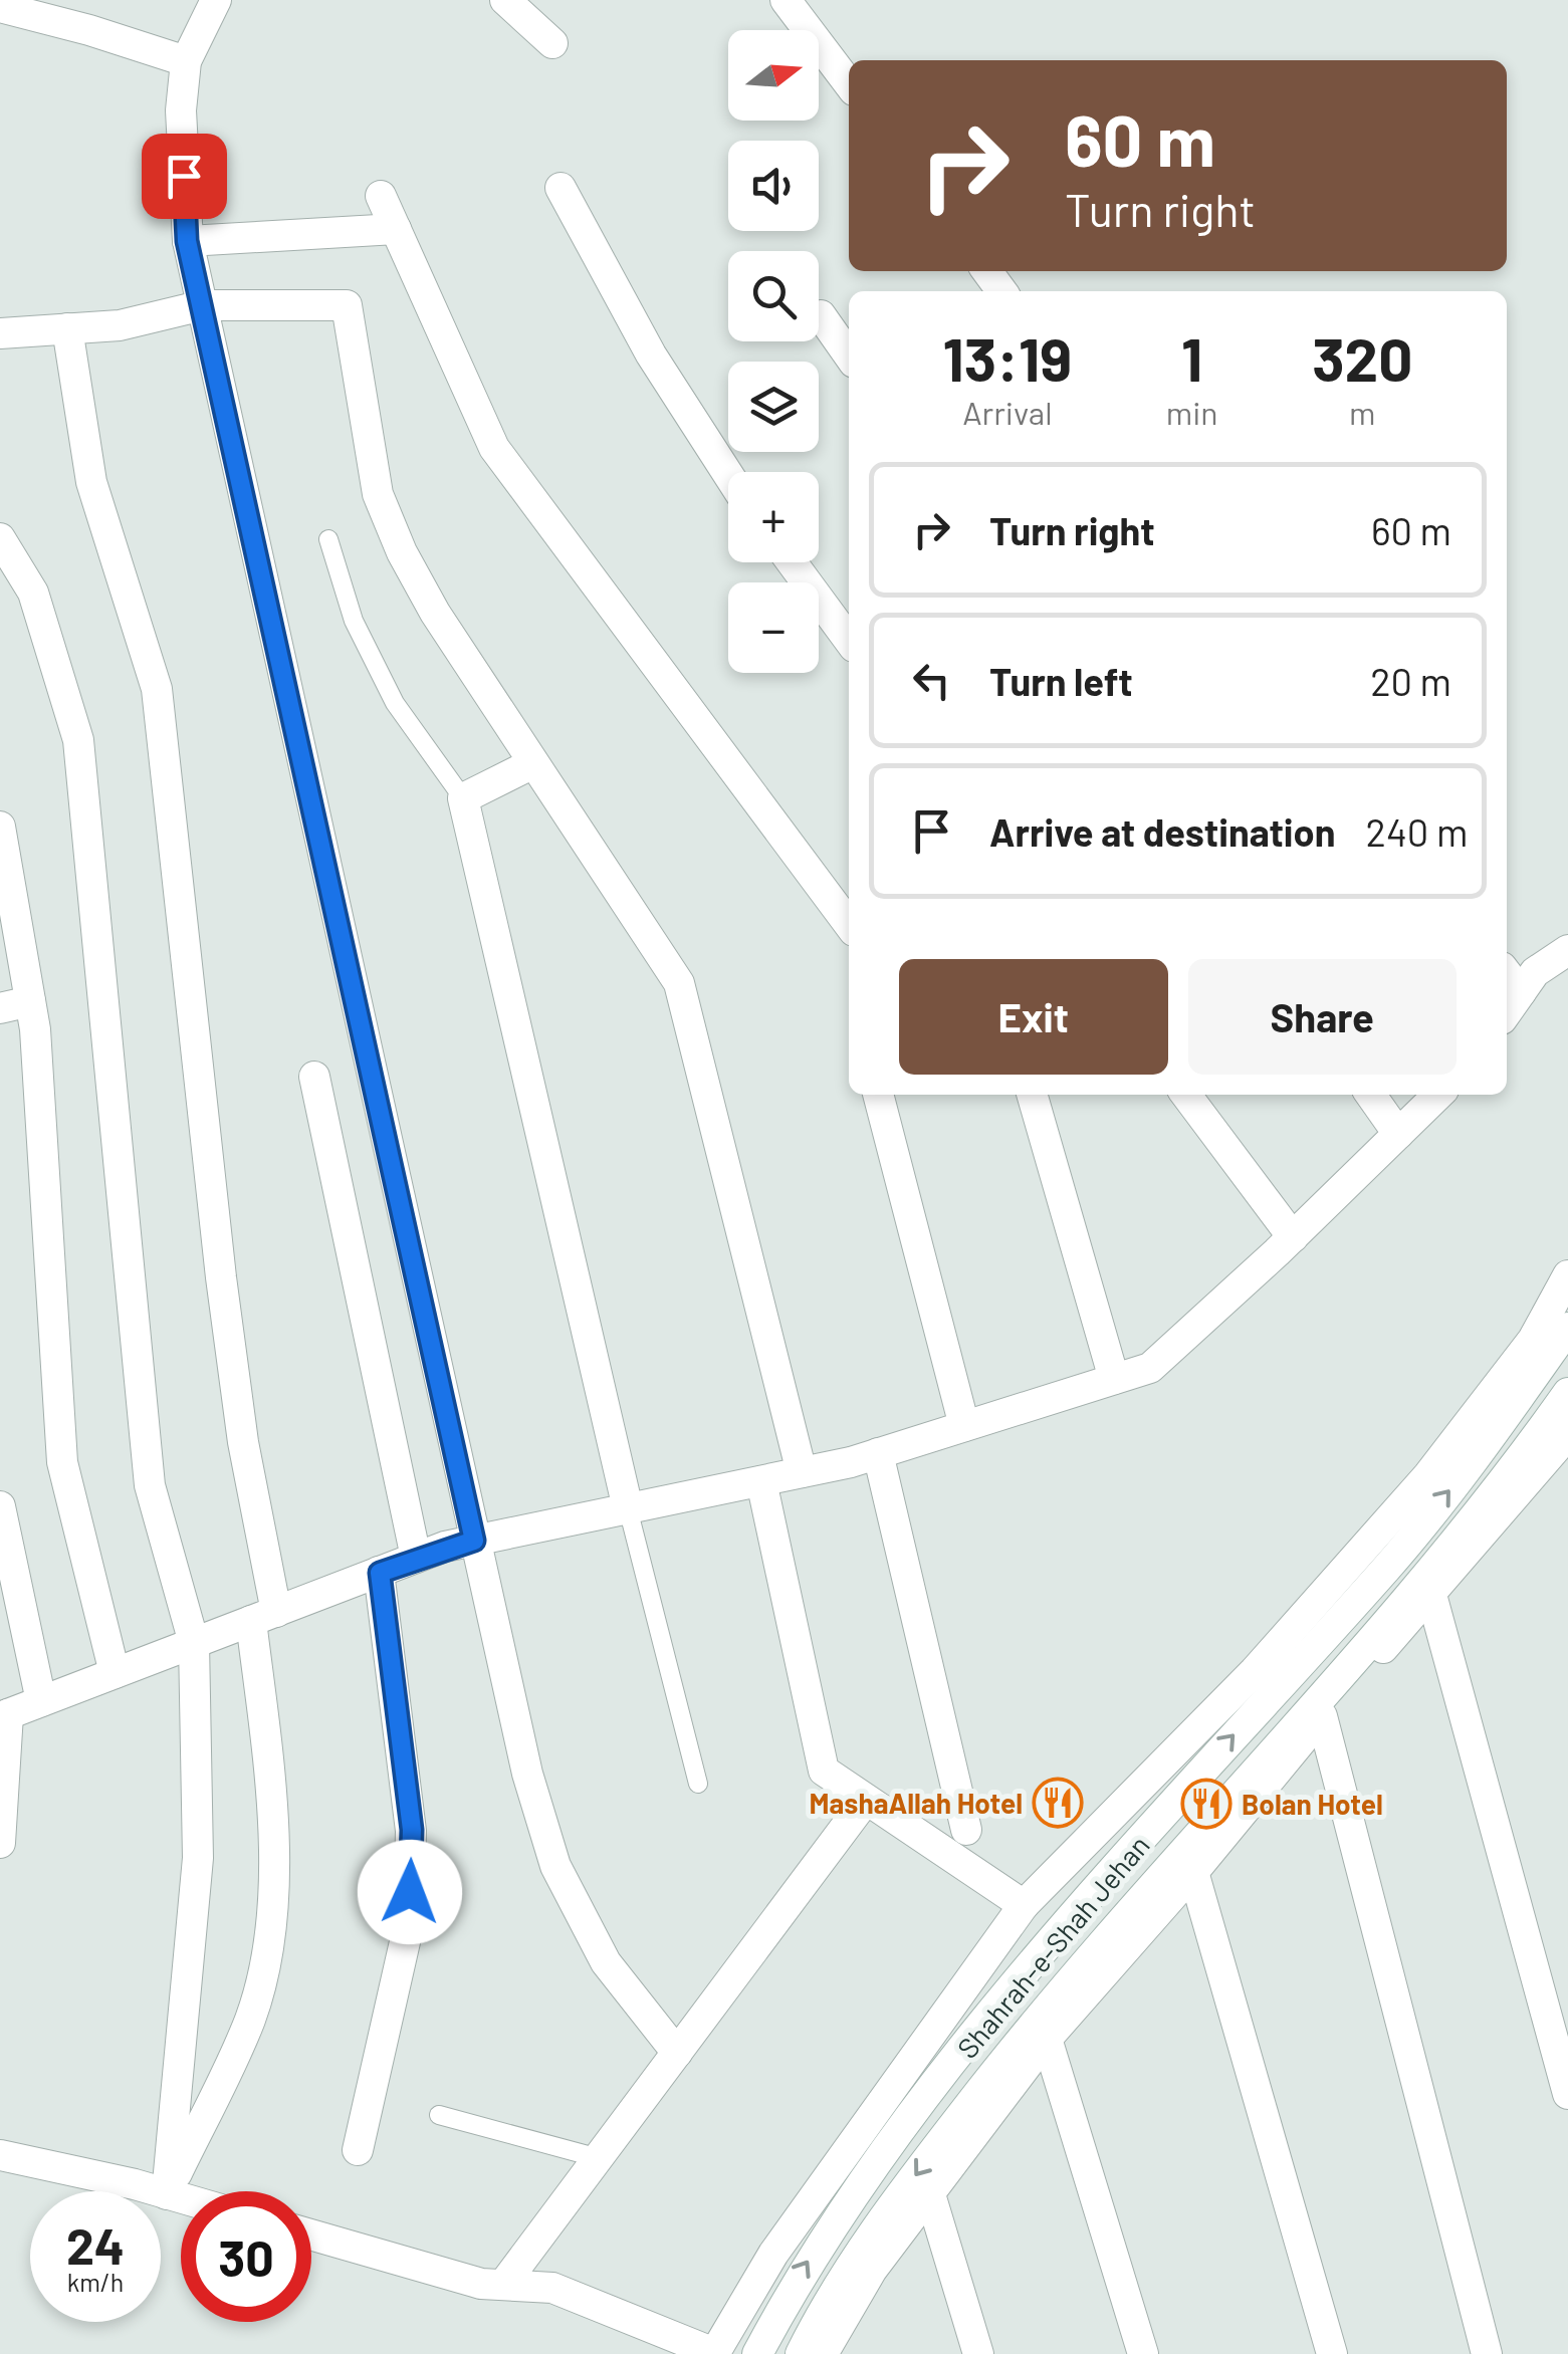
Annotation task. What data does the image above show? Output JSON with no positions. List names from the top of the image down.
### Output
{
  "streets": {
    "street": ["Shahrah-e-Shah Jehan"]
  },
  "places": {
    "restaurant": ["MashaAllah Hotel", "Bolan Hotel"]
  },
  "north": "right",
  "page": {
    "map_buttons": ["+", "−"],
    "turn": ["60 m", "Turn right"],
    "eta": [
      "13:19",
      "Arrival",
      "1",
      "min",
      "320",
      "m"
    ],
    "list": [
      {
        "name": "Turn right",
        "value": "60 m"
      },
      {
        "name": "Turn left",
        "value": "20 m"
      },
      {
        "name": "Arrive at destination",
        "value": "240 m"
      }
    ],
    "buttons": ["Exit", "Share"],
    "speed": "24 km/h",
    "limit": "30"
  }
}
